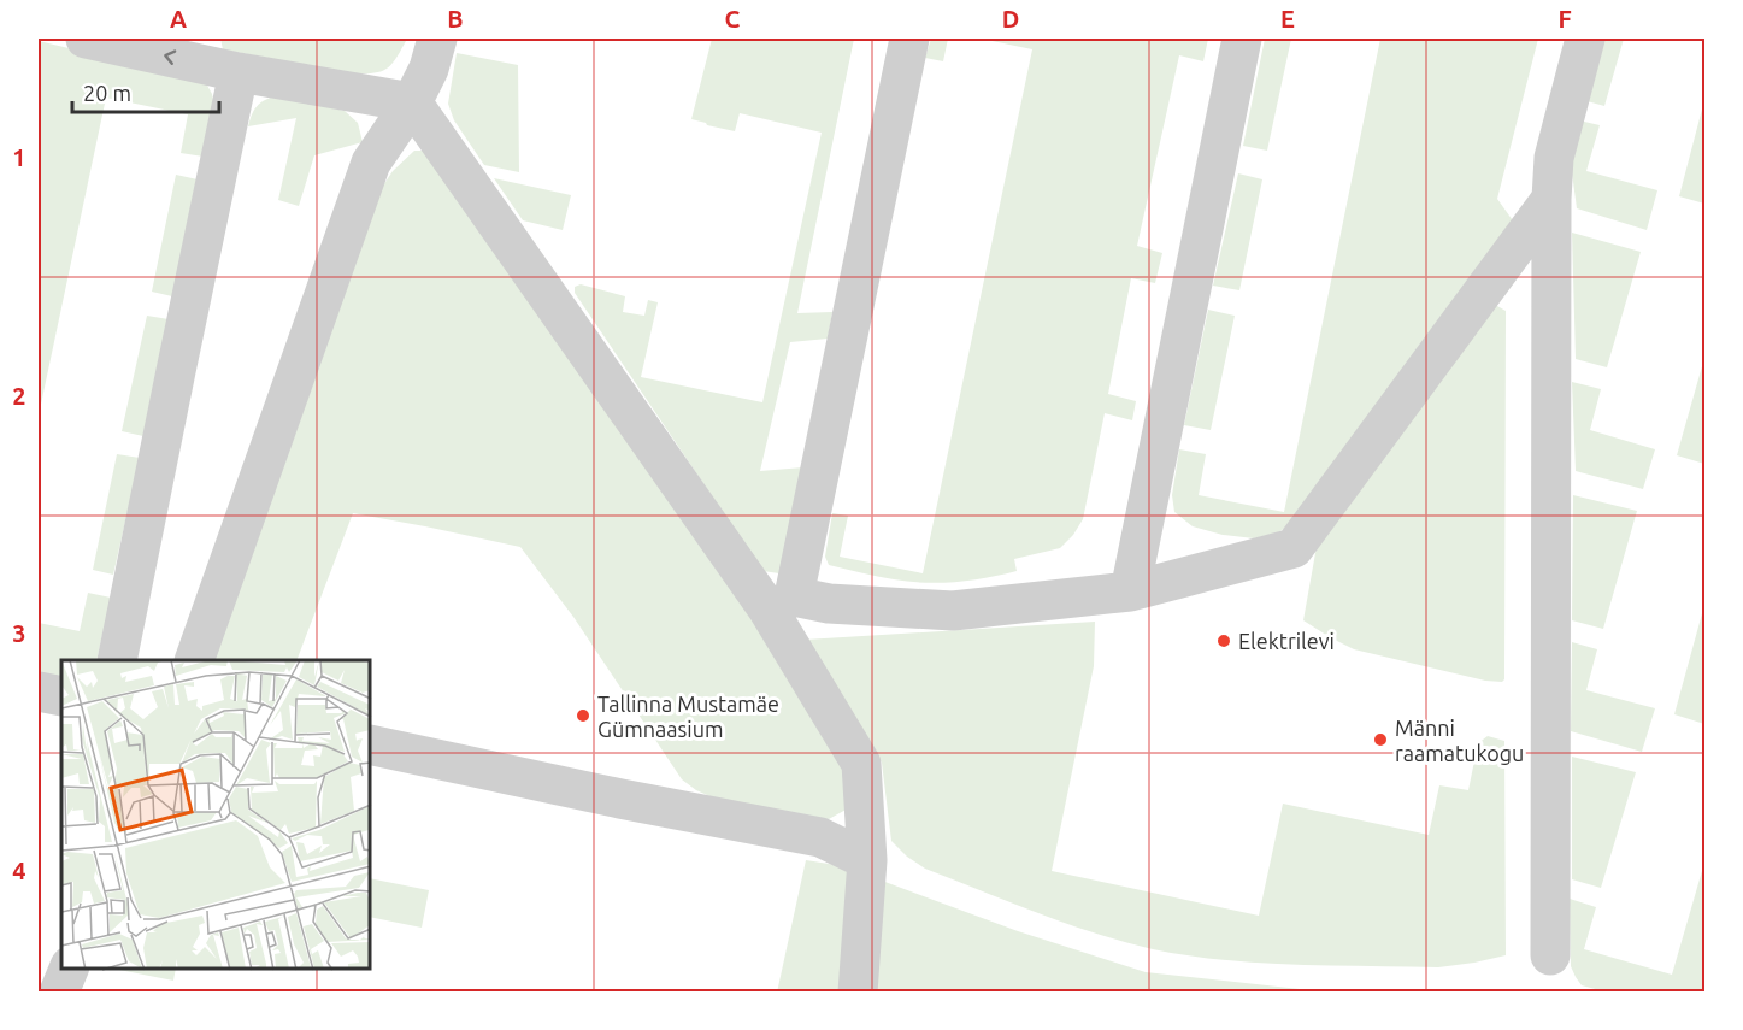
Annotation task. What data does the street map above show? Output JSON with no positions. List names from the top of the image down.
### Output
{
  "places": ["Elektrilevi", "Tallinna Mustamäe Gümnaasium", "Männi raamatukogu"],
  "scale_bar": "20 m",
  "grid": {
    "columns": [
      "A",
      "B",
      "C",
      "D",
      "E",
      "F"
    ],
    "rows": [
      "1",
      "2",
      "3",
      "4"
    ]
  }
}
